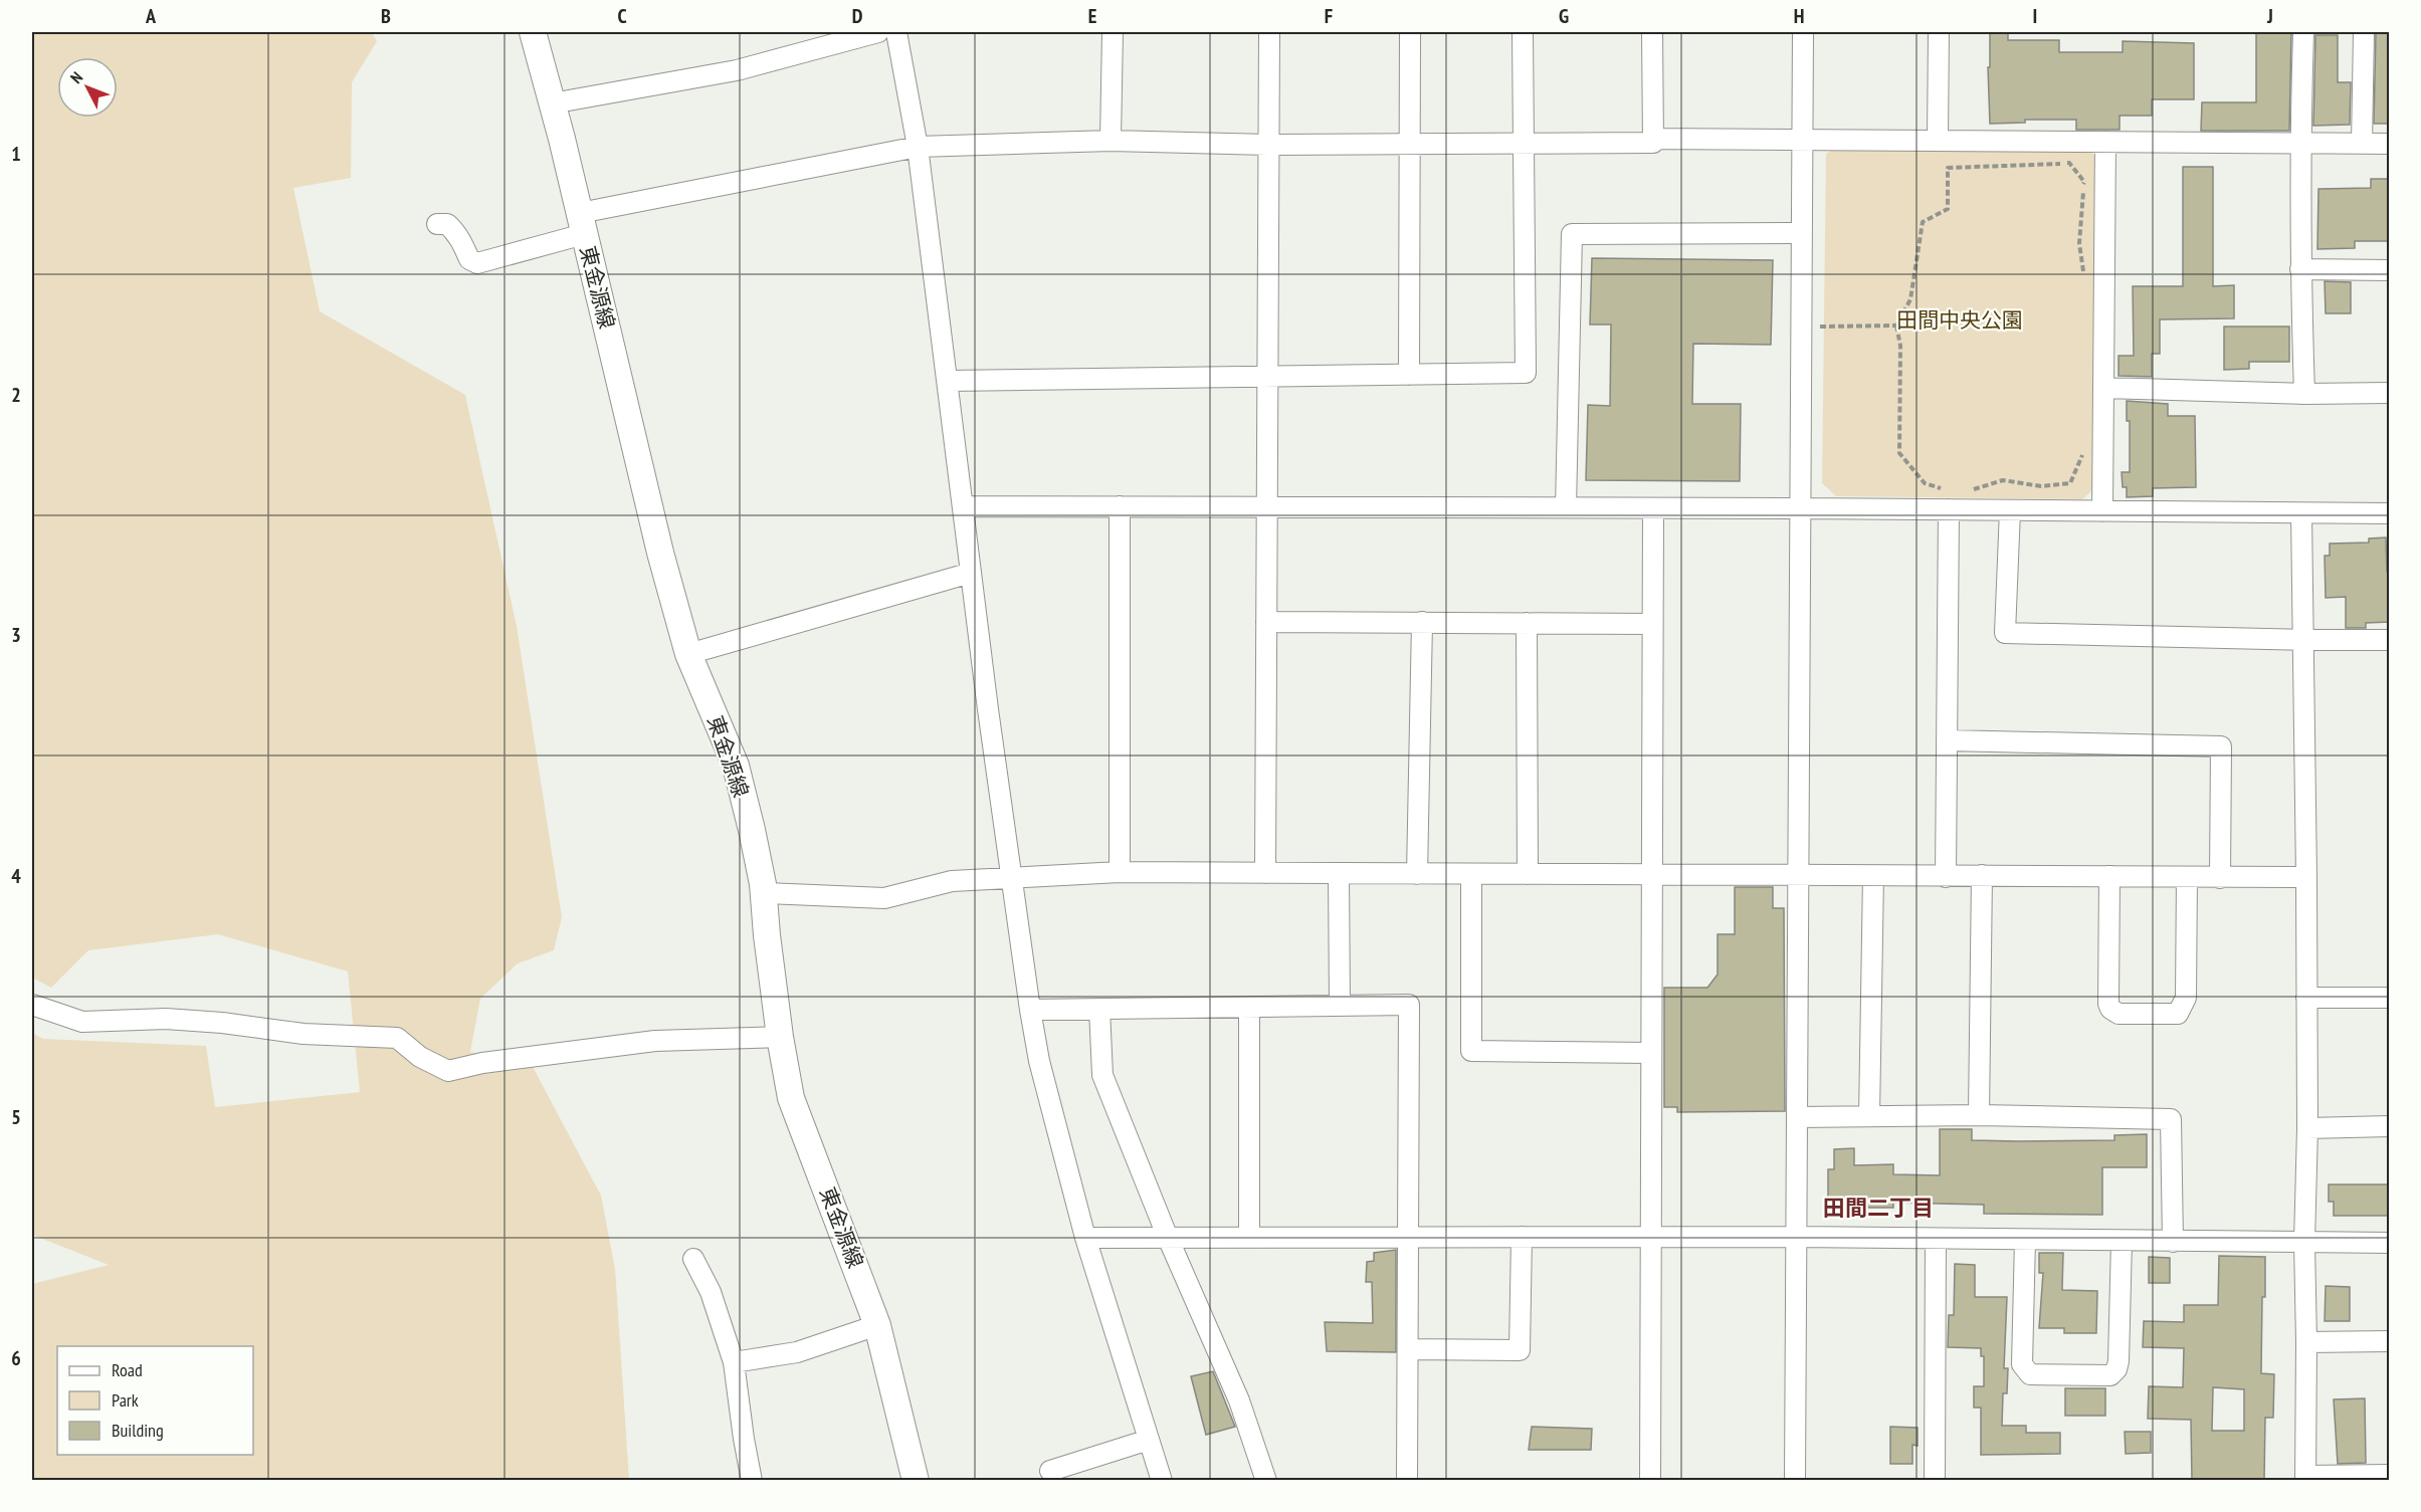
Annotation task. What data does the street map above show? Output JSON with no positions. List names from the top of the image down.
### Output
{
  "streets": {
    "main road": ["東金源線"]
  },
  "districts": ["田間二丁目"],
  "parks": ["田間中央公園"],
  "legend": ["Road", "Park", "Building"],
  "north": "top left",
  "grid": {
    "columns": [
      "A",
      "B",
      "C",
      "D",
      "E",
      "F",
      "G",
      "H",
      "I",
      "J"
    ],
    "rows": [
      "1",
      "2",
      "3",
      "4",
      "5",
      "6"
    ]
  }
}
